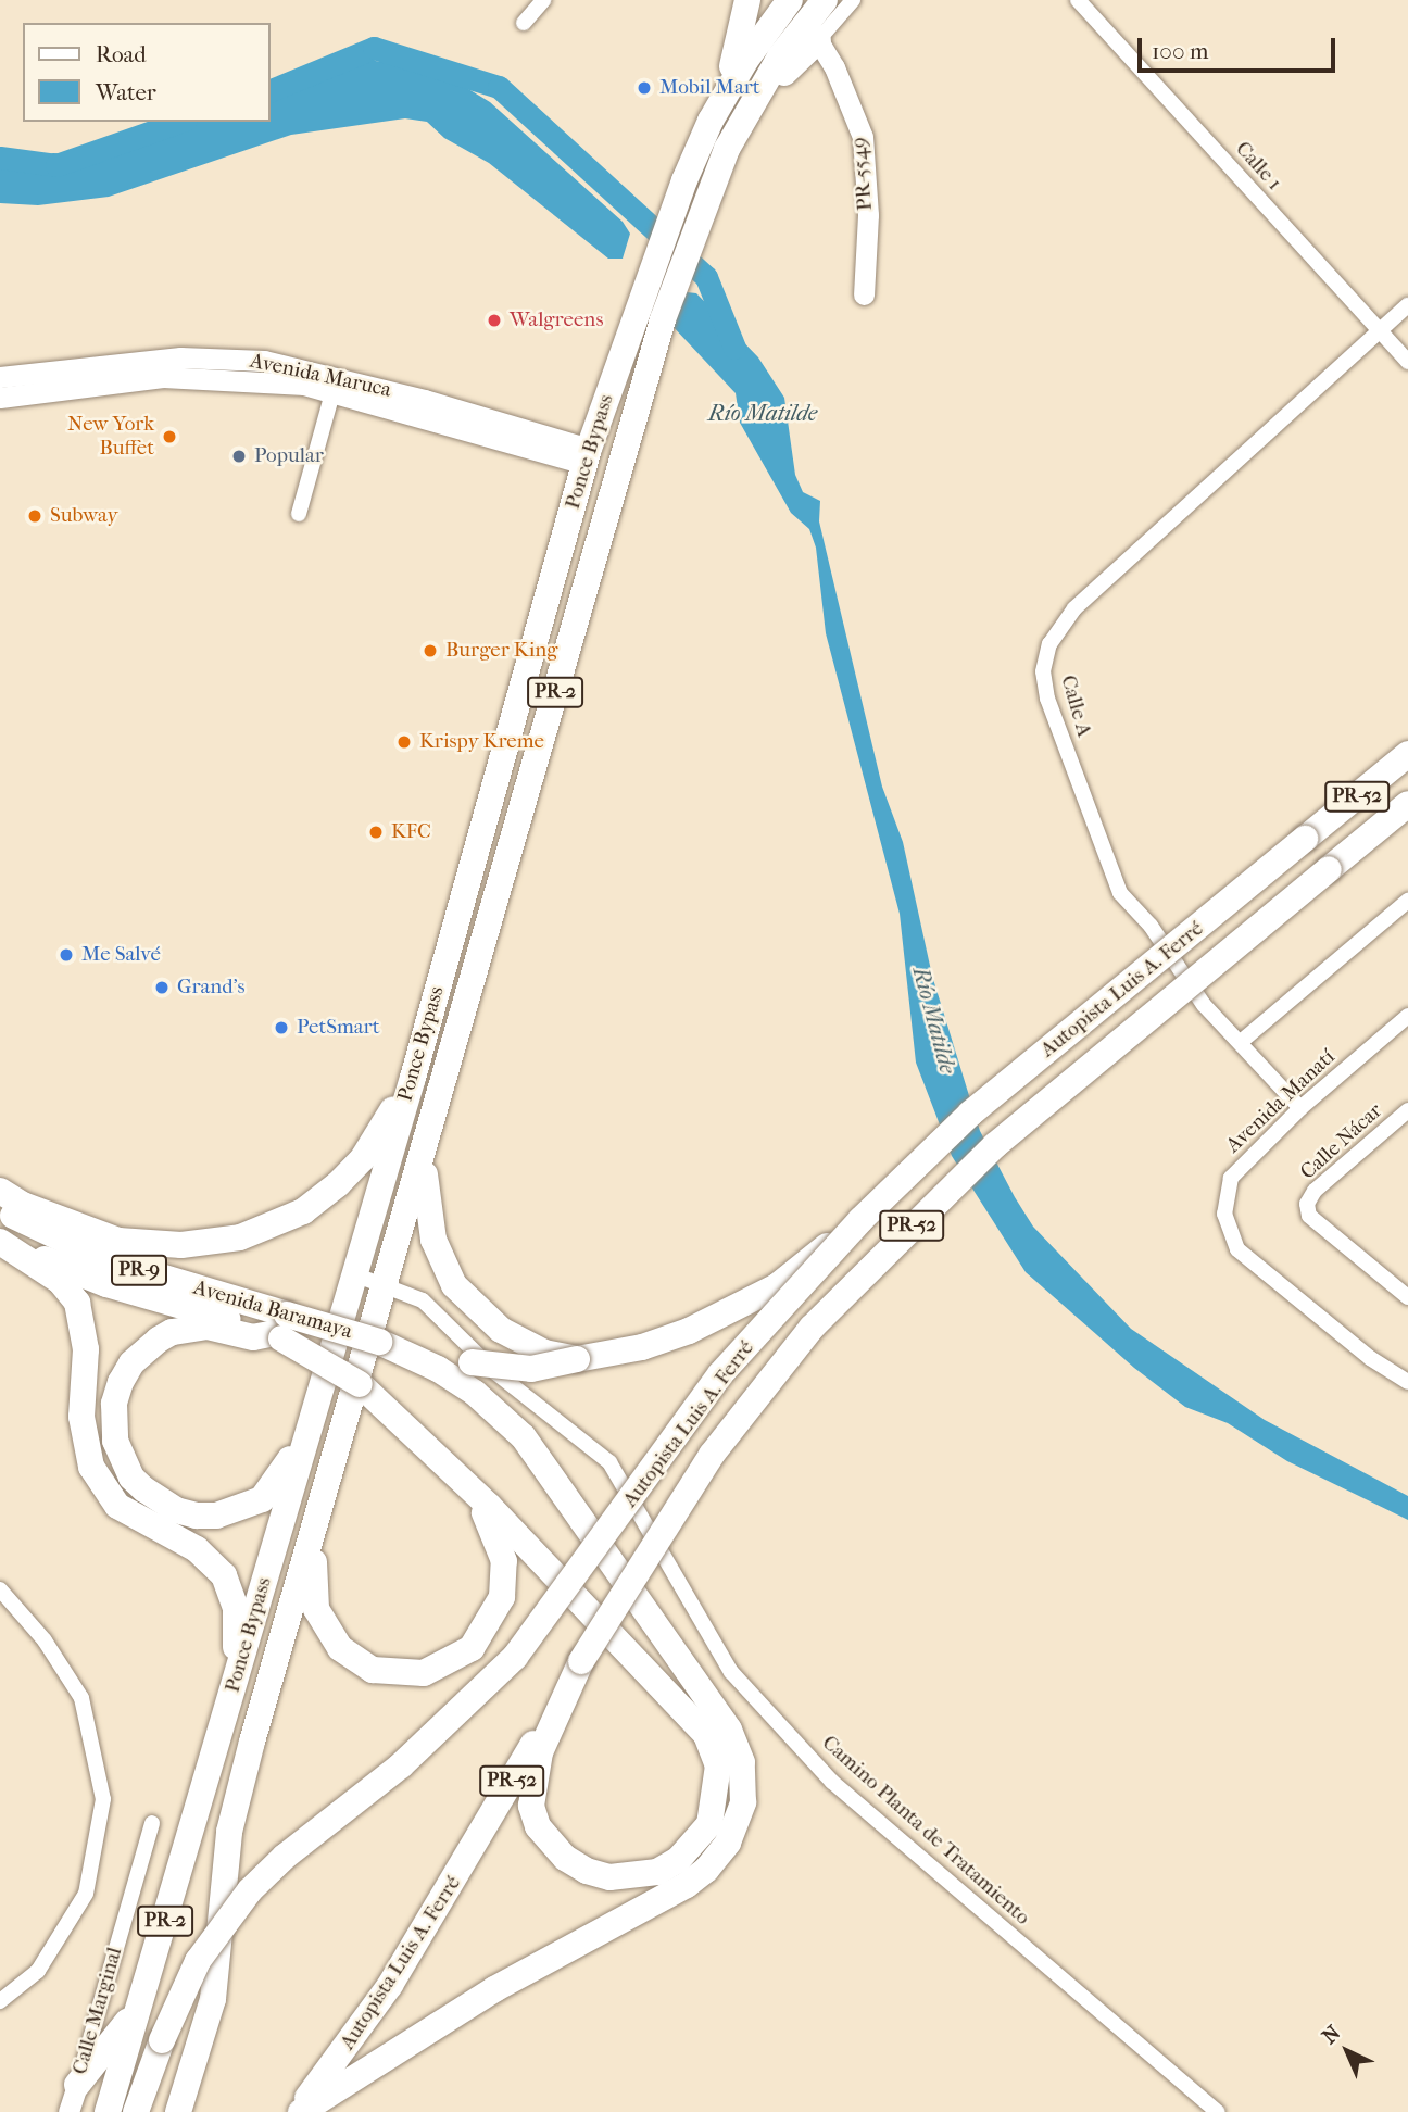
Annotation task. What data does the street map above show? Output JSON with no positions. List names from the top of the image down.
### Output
{
  "streets": {
    "highway": [
      "Ponce Bypass",
      "PR-2",
      "PR-52",
      "Autopista Luis A. Ferré",
      "PR-9",
      "Avenida Baramaya"
    ],
    "street": [
      "Calle 1",
      "PR-5549",
      "Avenida Maruca",
      "Calle A",
      "Avenida Manatí",
      "Calle Nácar",
      "Camino Planta de Tratamiento",
      "Calle Marginal"
    ]
  },
  "crossings": [
    ["Calle 1", "Calle A"],
    ["PR-5549", "Ponce Bypass"],
    ["Avenida Maruca", "Ponce Bypass"],
    ["Ponce Bypass", "PR-2"],
    ["Ponce Bypass", "Camino Planta de Tratamiento"],
    ["Calle A", "Avenida Manatí"]
  ],
  "water": ["Río Matilde"],
  "places": [
    "Mobil Mart",
    "Walgreens",
    "New York Buffet",
    "Popular",
    "Subway",
    "Burger King",
    "Krispy Kreme",
    "KFC",
    "Me Salvé",
    "Grand's",
    "PetSmart"
  ],
  "legend": ["Road", "Water"],
  "scale_bar": "100 m",
  "north": "top left"
}
